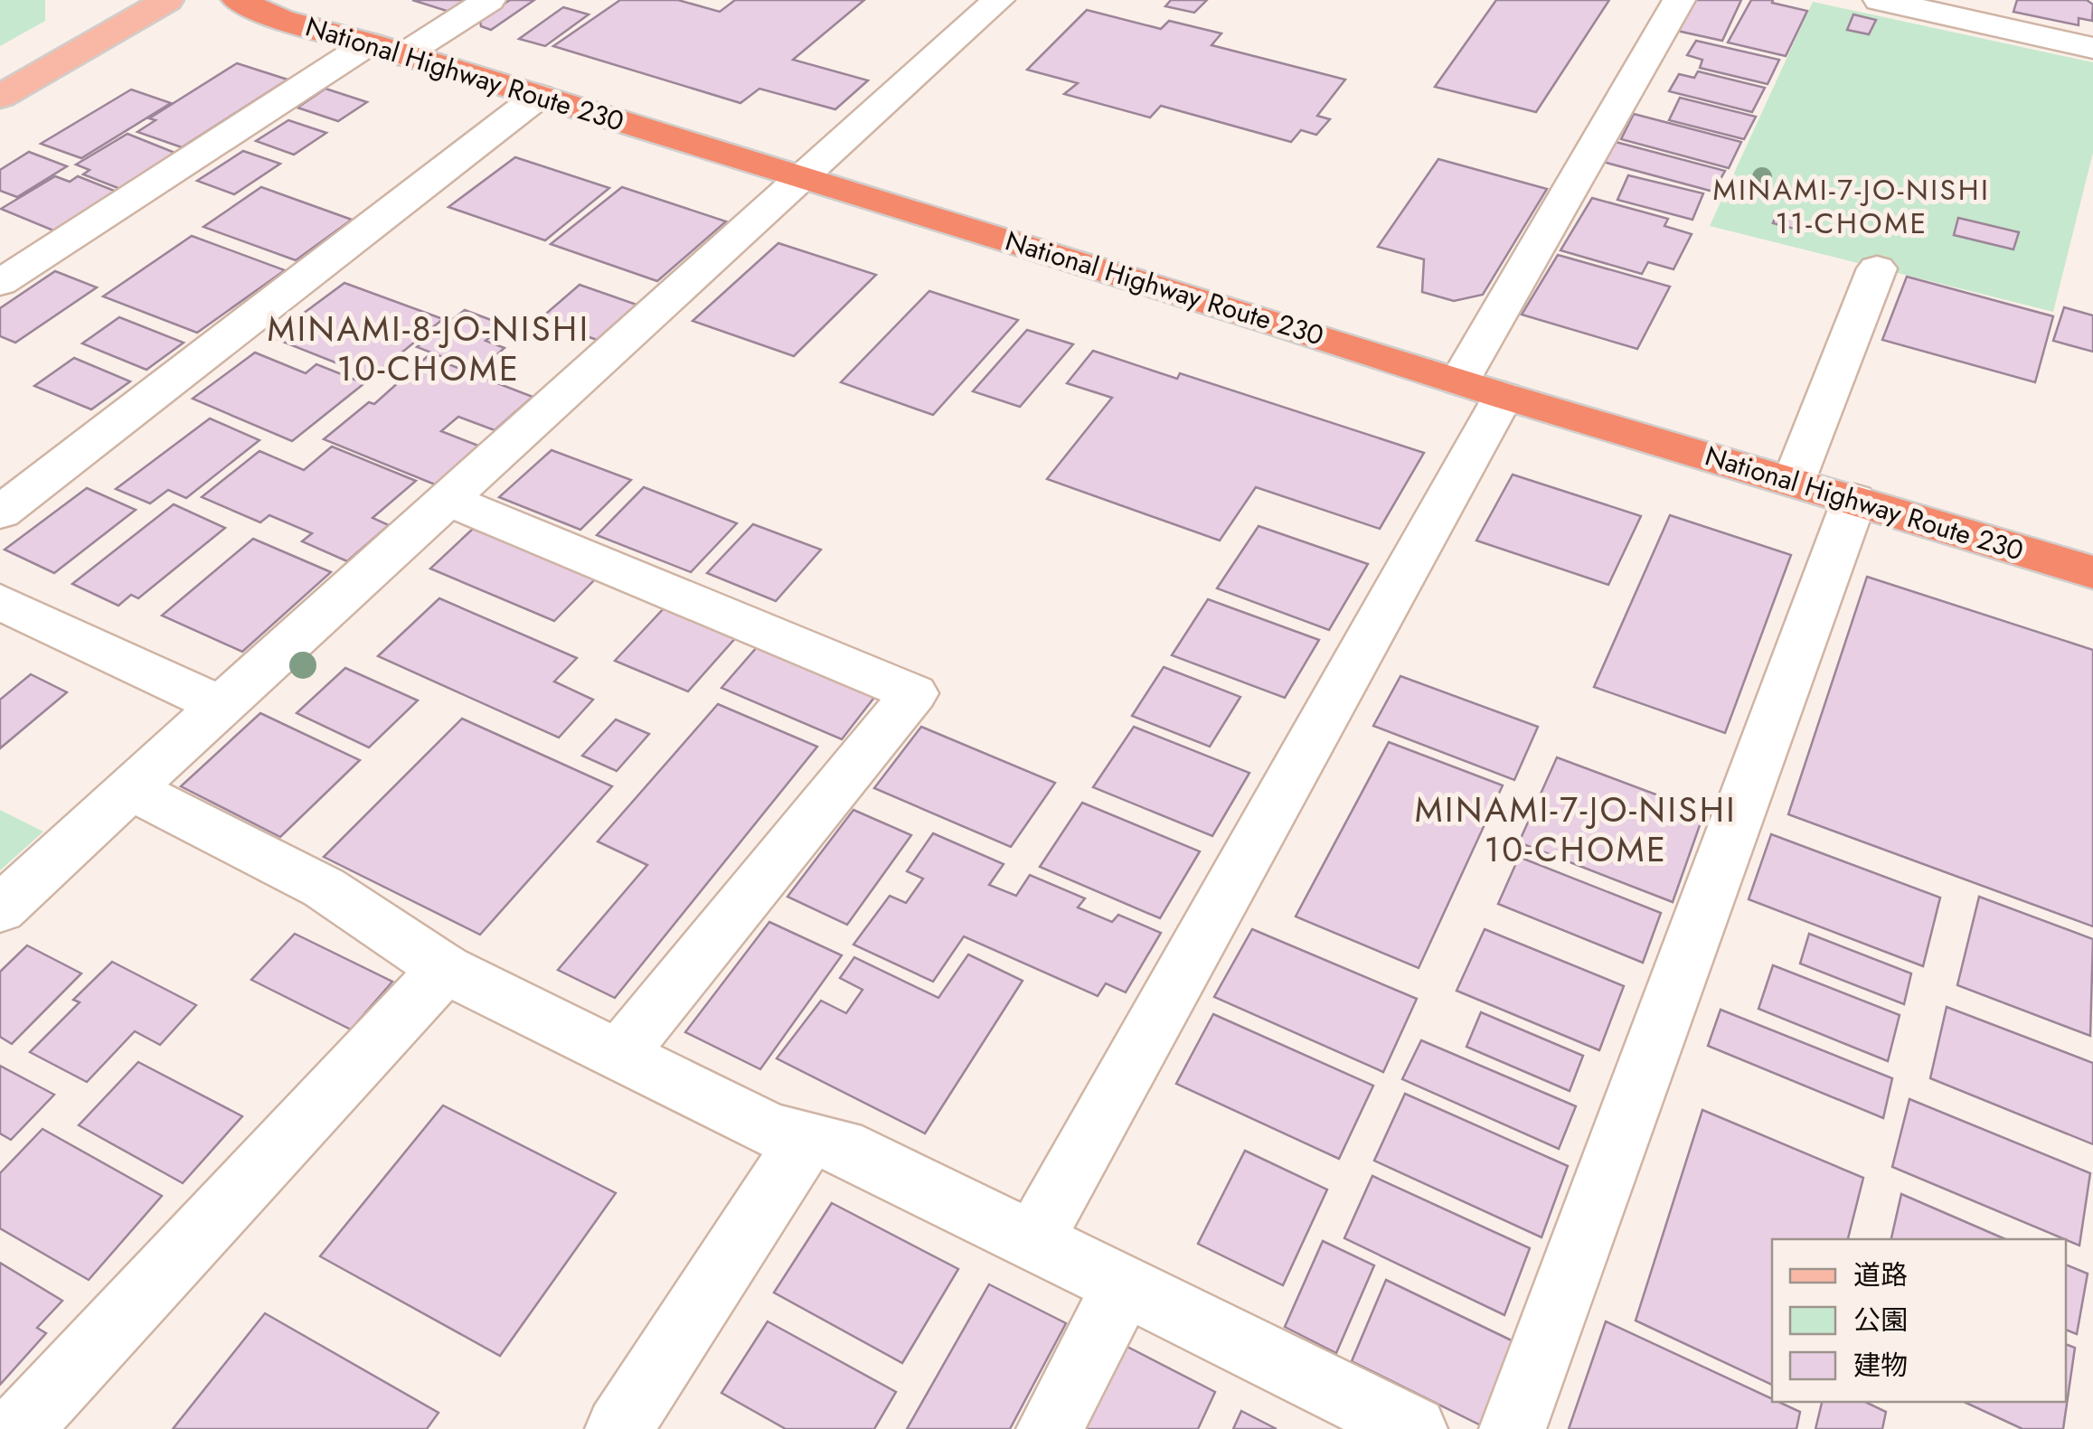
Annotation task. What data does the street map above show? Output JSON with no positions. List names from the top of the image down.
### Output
{
  "streets": {
    "highway": ["National Highway Route 230"]
  },
  "districts": ["MINAMI-7-JO-NISHI 11-CHOME", "MINAMI-8-JO-NISHI 10-CHOME", "MINAMI-7-JO-NISHI 10-CHOME"],
  "legend": ["道路", "公園", "建物"]
}
